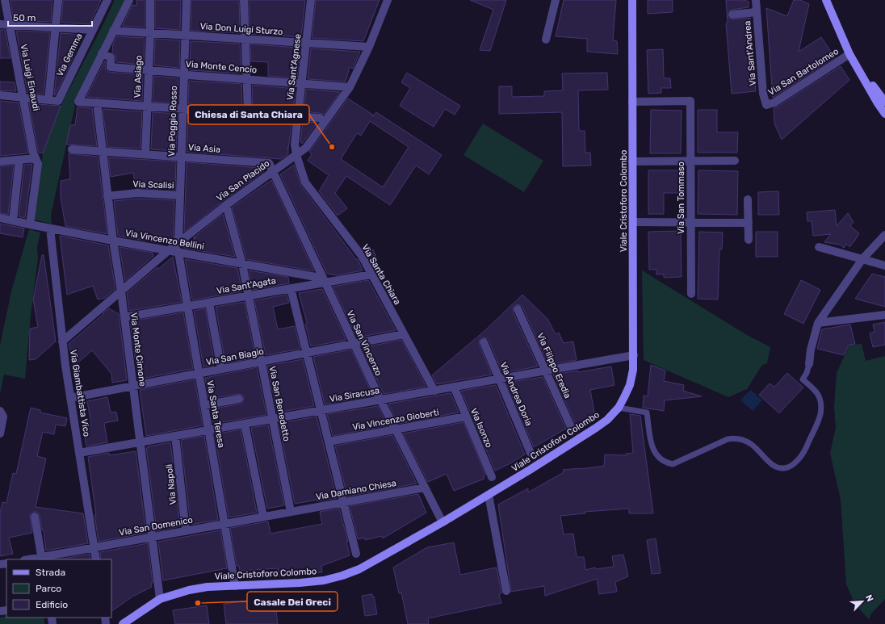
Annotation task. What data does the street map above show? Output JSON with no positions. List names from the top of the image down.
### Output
{
  "streets": {
    "street": [
      "Via Don Luigi Sturzo",
      "Via Sant'Andrea",
      "Via Gemma",
      "Via Monte Cencio",
      "Via Sant'Agnese",
      "Via San Bartolomeo",
      "Via Asiago",
      "Via Luigi Einaudi",
      "Via Poggio Rosso",
      "Via Asia",
      "Via San Placido",
      "Via Scalisi",
      "Via San Tommaso",
      "Viale Cristoforo Colombo",
      "Via Vincenzo Bellini",
      "Via Santa Chiara",
      "Via Sant'Agata",
      "Via San Vincenzo",
      "Via Monte Cimone",
      "Via San Biagio",
      "Via Filippo Eredia",
      "Via Giambattista Vico",
      "Via Andrea Doria",
      "Via Siracusa",
      "Via San Benedetto",
      "Via Santa Teresa",
      "Via Vincenzo Gioberti",
      "Via Isonzo",
      "Via Napoli",
      "Via Damiano Chiesa",
      "Via San Domenico"
    ]
  },
  "crossings": [
    ["Via Don Luigi Sturzo", "Via Sant'Agnese"],
    ["Via Don Luigi Sturzo", "Via Asiago"],
    ["Via Don Luigi Sturzo", "Via Poggio Rosso"],
    ["Via Don Luigi Sturzo", "Via San Placido"],
    ["Via Sant'Andrea", "Via San Bartolomeo"],
    ["Via Monte Cencio", "Via Sant'Agnese"],
    ["Via Monte Cencio", "Via Asiago"],
    ["Via Monte Cencio", "Via Poggio Rosso"],
    ["Via Monte Cencio", "Via San Placido"],
    ["Via Sant'Agnese", "Via San Placido"],
    ["Via Sant'Agnese", "Via Santa Chiara"],
    ["Via Asiago", "Via Asia"],
    ["Via Luigi Einaudi", "Via Vincenzo Bellini"],
    ["Via Poggio Rosso", "Via Asia"],
    ["Via Poggio Rosso", "Via San Placido"],
    ["Via Poggio Rosso", "Via Scalisi"],
    ["Via Poggio Rosso", "Via Vincenzo Bellini"],
    ["Via Poggio Rosso", "Via Santa Teresa"],
    ["Via Asia", "Via San Placido"],
    ["Via Asia", "Via San Vincenzo"],
    ["Via Asia", "Via Monte Cimone"],
    ["Via San Placido", "Via Vincenzo Bellini"],
    ["Via San Placido", "Via Santa Chiara"],
    ["Via San Placido", "Via San Vincenzo"],
    ["Via San Placido", "Via Monte Cimone"],
    ["Via San Placido", "Via Giambattista Vico"],
    ["Via San Placido", "Via San Benedetto"],
    ["Via San Placido", "Via Santa Teresa"],
    ["Via Scalisi", "Via Monte Cimone"],
    ["Via San Tommaso", "Viale Cristoforo Colombo"],
    ["Viale Cristoforo Colombo", "Via San Vincenzo"],
    ["Viale Cristoforo Colombo", "Via Monte Cimone"],
    ["Viale Cristoforo Colombo", "Via Siracusa"],
    ["Viale Cristoforo Colombo", "Via Santa Teresa"],
    ["Via Vincenzo Bellini", "Via Sant'Agata"],
    ["Via Vincenzo Bellini", "Via San Vincenzo"],
    ["Via Vincenzo Bellini", "Via Monte Cimone"],
    ["Via Vincenzo Bellini", "Via Giambattista Vico"],
    ["Via Vincenzo Bellini", "Via San Benedetto"],
    ["Via Vincenzo Bellini", "Via Santa Teresa"],
    ["Via Santa Chiara", "Via Sant'Agata"],
    ["Via Santa Chiara", "Via San Biagio"],
    ["Via Santa Chiara", "Via Siracusa"],
    ["Via Sant'Agata", "Via San Vincenzo"],
    ["Via Sant'Agata", "Via Monte Cimone"],
    ["Via Sant'Agata", "Via San Benedetto"],
    ["Via Sant'Agata", "Via Santa Teresa"],
    ["Via San Vincenzo", "Via San Biagio"],
    ["Via San Vincenzo", "Via Siracusa"],
    ["Via San Vincenzo", "Via Vincenzo Gioberti"],
    ["Via San Vincenzo", "Via Damiano Chiesa"],
    ["Via Monte Cimone", "Via San Biagio"],
    ["Via Monte Cimone", "Via Siracusa"],
    ["Via Monte Cimone", "Via San Domenico"],
    ["Via San Biagio", "Via Giambattista Vico"],
    ["Via San Biagio", "Via San Benedetto"],
    ["Via San Biagio", "Via Santa Teresa"],
    ["Via Filippo Eredia", "Via Siracusa"],
    ["Via Giambattista Vico", "Via Siracusa"],
    ["Via Giambattista Vico", "Via San Domenico"],
    ["Via Andrea Doria", "Via Siracusa"],
    ["Via Siracusa", "Via San Benedetto"],
    ["Via Siracusa", "Via Santa Teresa"],
    ["Via Siracusa", "Via Isonzo"],
    ["Via Siracusa", "Via Napoli"],
    ["Via San Benedetto", "Via Damiano Chiesa"],
    ["Via San Benedetto", "Via San Domenico"],
    ["Via Santa Teresa", "Via San Domenico"],
    ["Via Vincenzo Gioberti", "Via Isonzo"],
    ["Via Napoli", "Via San Domenico"],
    ["Via Damiano Chiesa", "Via San Domenico"]
  ],
  "places": ["Chiesa di Santa Chiara", "Casale Dei Greci"],
  "legend": ["Strada", "Parco", "Edificio"],
  "scale_bar": "50 m",
  "north": "top right"
}
